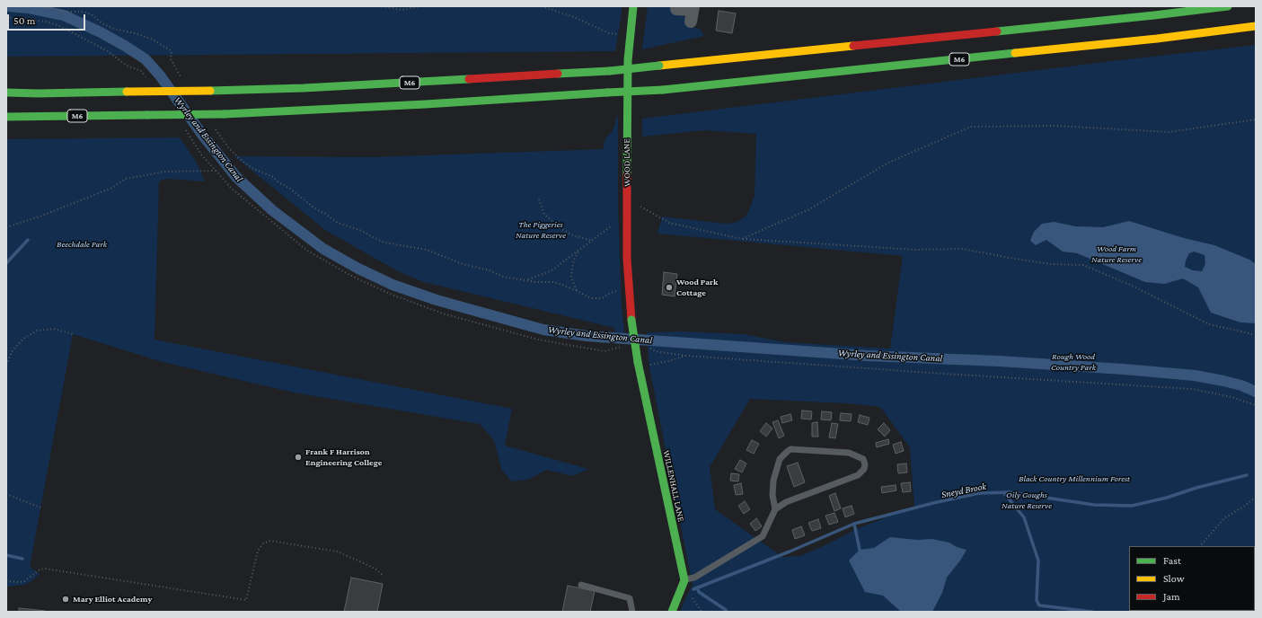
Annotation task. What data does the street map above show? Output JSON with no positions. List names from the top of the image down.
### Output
{
  "streets": {
    "main road": ["M6", "WOOD LANE", "WILLENHALL LANE"]
  },
  "crossings": [
    ["WOOD LANE", "WILLENHALL LANE"]
  ],
  "water": ["Wyrley and Essington Canal", "Sneyd Brook"],
  "parks": [
    "The Piggeries Nature Reserve",
    "Beechdale Park",
    "Wood Farm Nature Reserve",
    "Rough Wood Country Park",
    "Black Country Millennium Forest",
    "Oily Goughs Nature Reserve"
  ],
  "places": ["Wood Park Cottage", "Frank F Harrison Engineering College", "Mary Elliot Academy"],
  "legend": ["Fast", "Slow", "Jam"],
  "scale_bar": "50 m"
}
